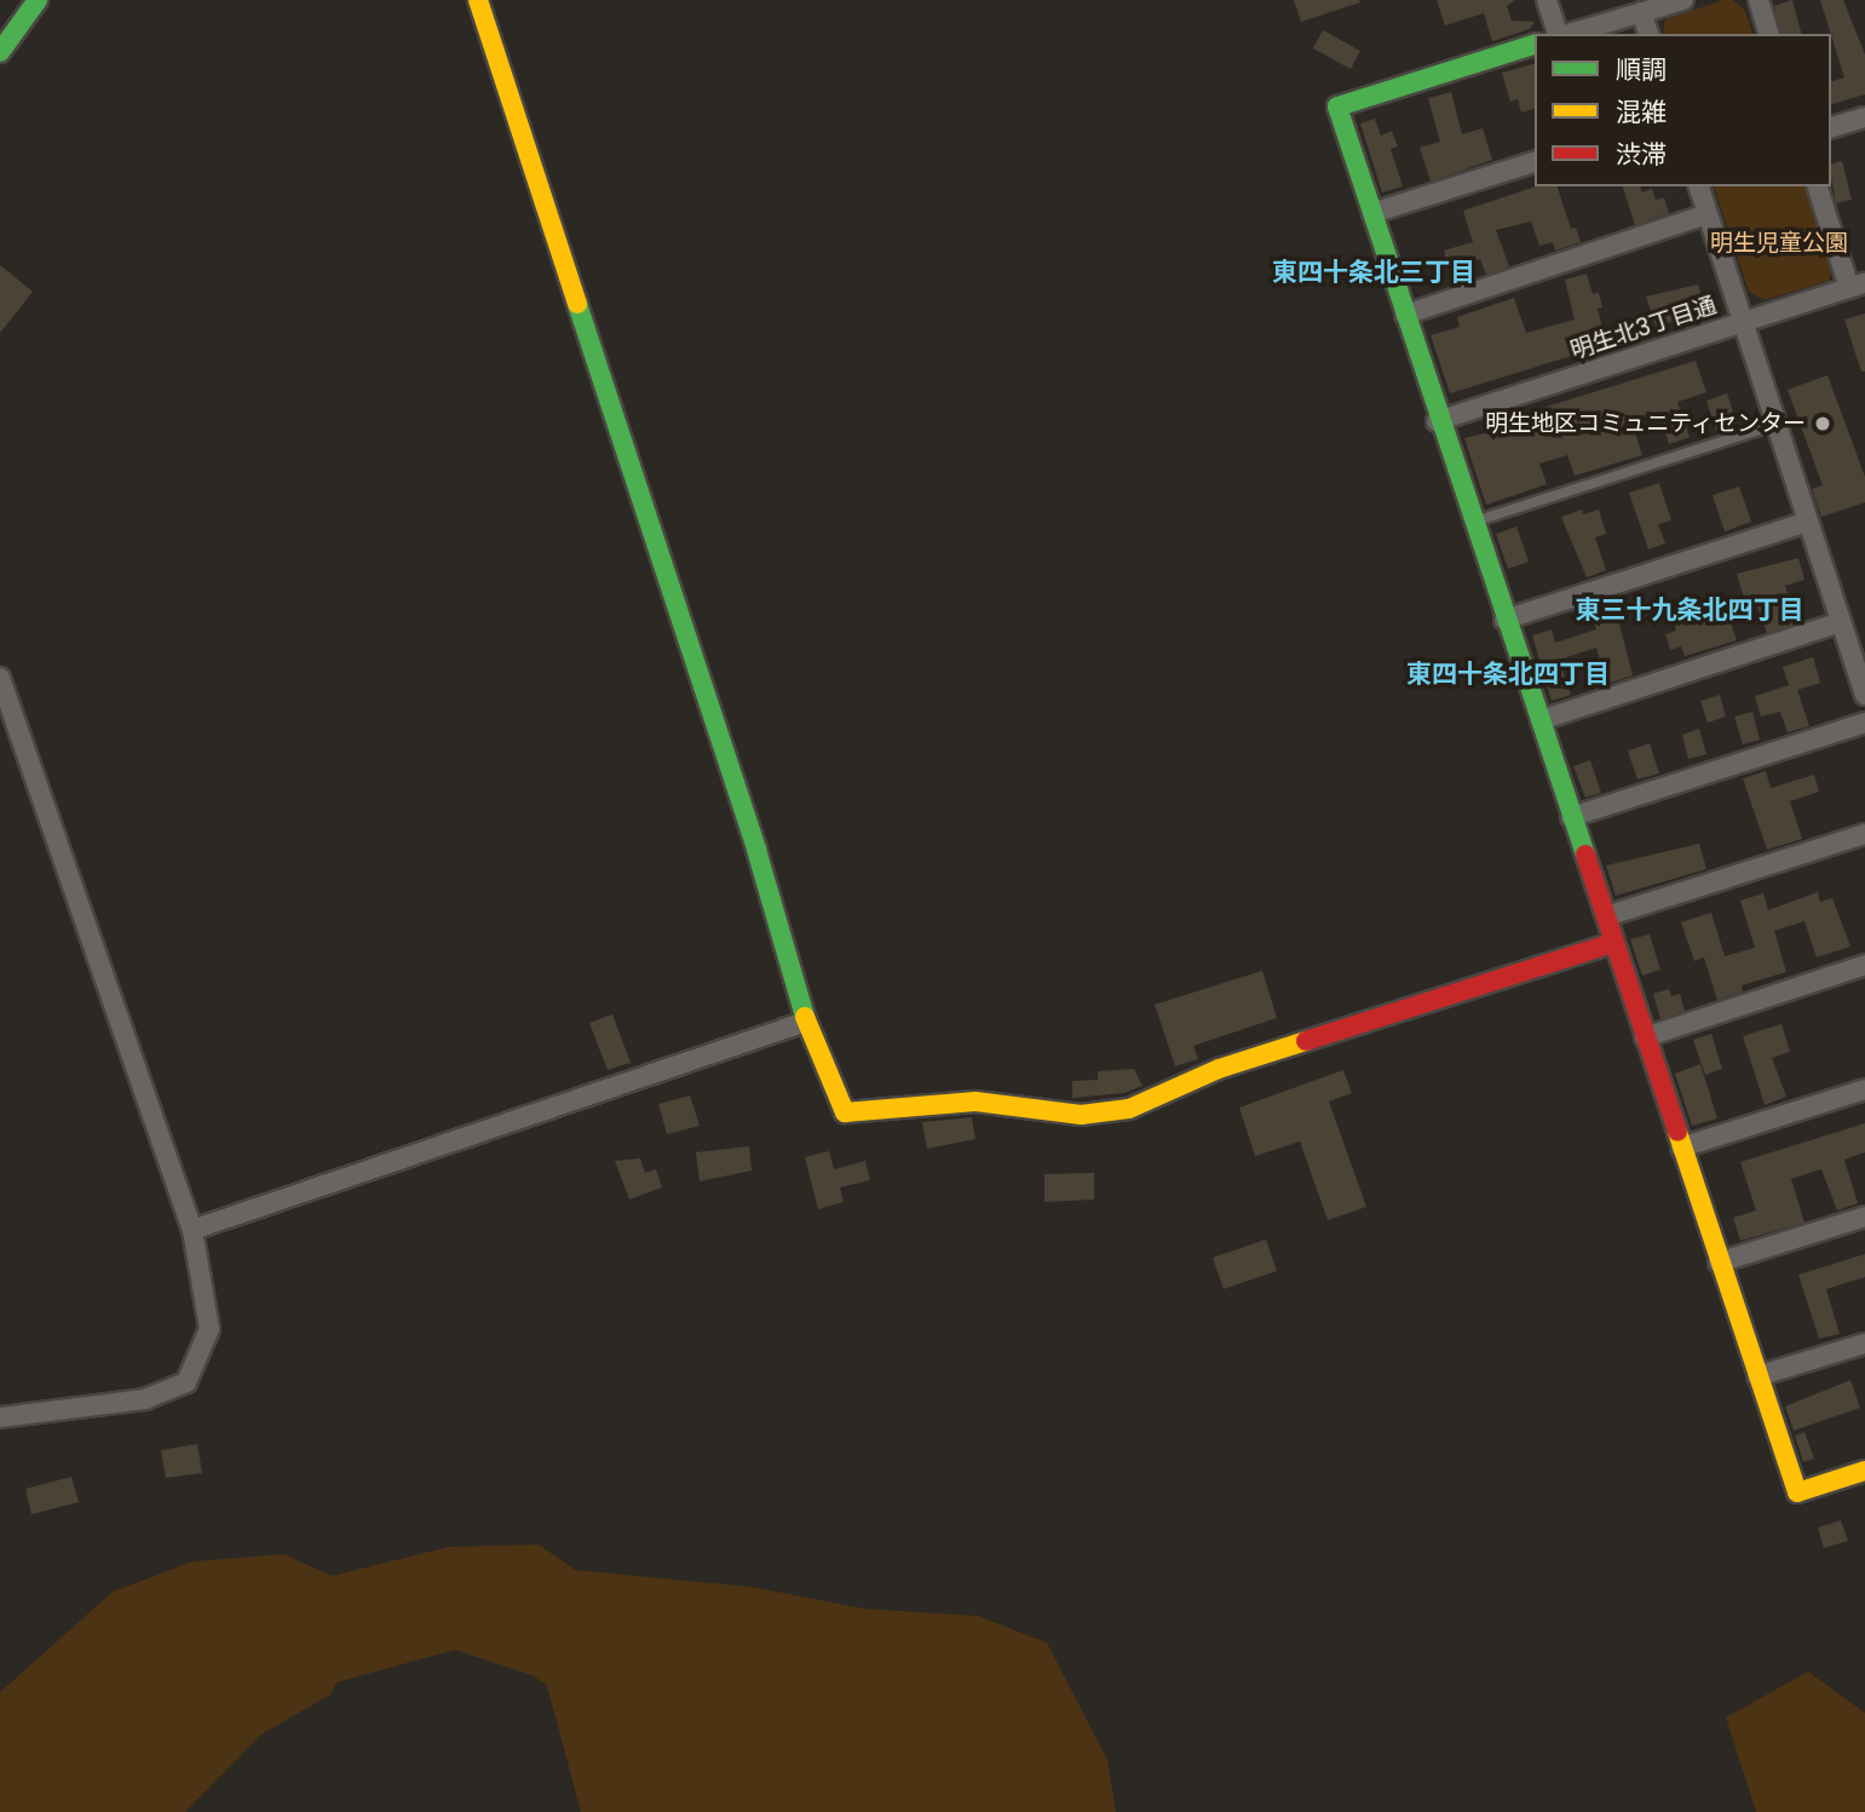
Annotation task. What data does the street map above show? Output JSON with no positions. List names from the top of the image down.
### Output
{
  "streets": {
    "street": ["明生北3丁目通"]
  },
  "districts": ["東四十条北三丁目", "東三十九条北四丁目", "東四十条北四丁目"],
  "parks": ["明生児童公園"],
  "places": ["明生地区コミュニティセンター"],
  "legend": ["順調", "混雑", "渋滞"]
}
